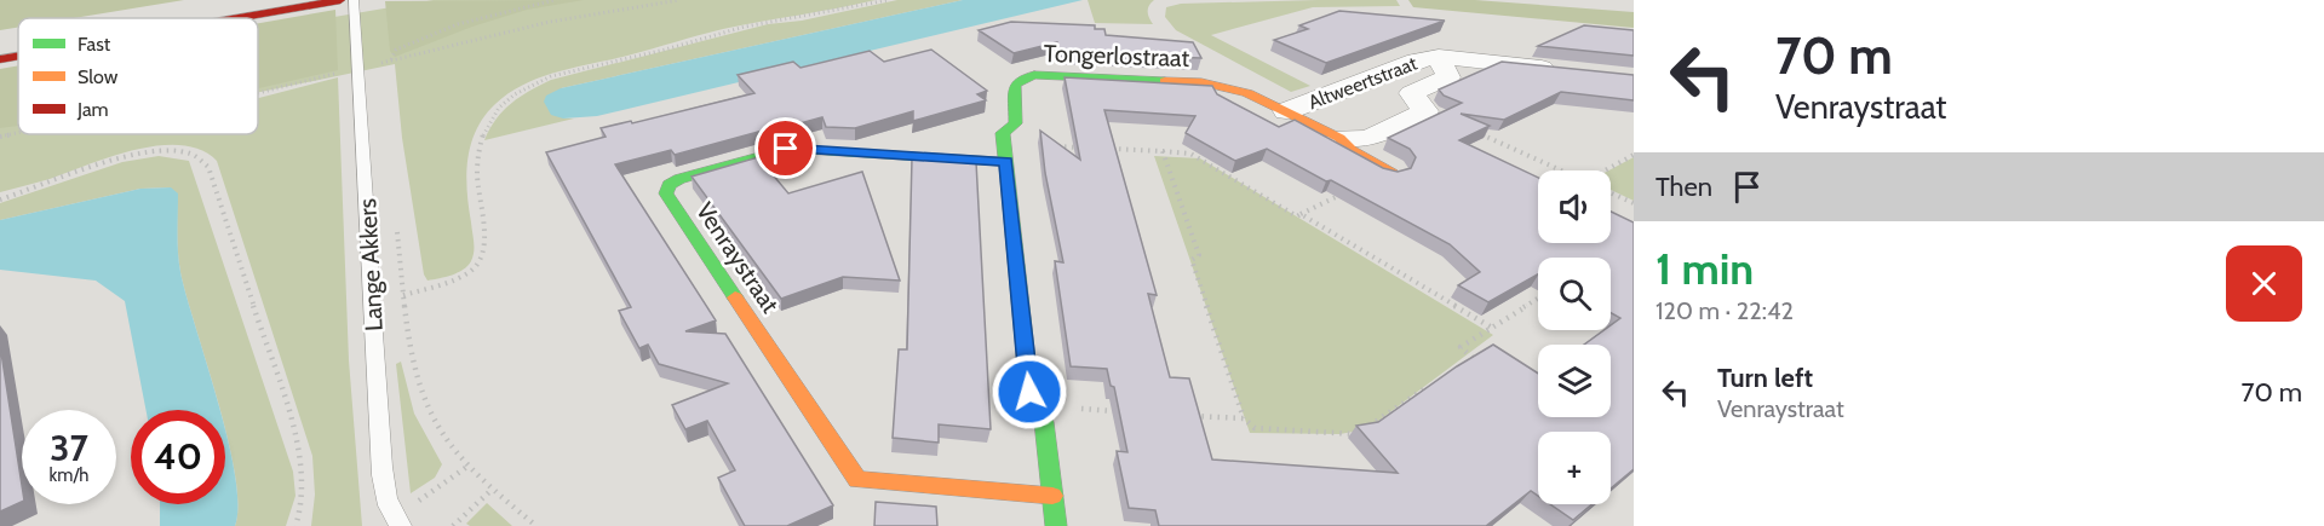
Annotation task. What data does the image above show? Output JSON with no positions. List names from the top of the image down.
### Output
{
  "streets": {
    "main road": ["Tongerlostraat", "Venraystraat"],
    "street": ["Altweertstraat"],
    "lane": ["Lange Akkers"]
  },
  "crossings": [
    ["Tongerlostraat", "Altweertstraat"]
  ],
  "legend": ["Fast", "Slow", "Jam"],
  "page": {
    "turn": ["70 m", "Venraystraat"],
    "then": "Then",
    "map_buttons": "+",
    "heading": ["1 min", "120 m · 22:42"],
    "list": [
      {
        "name": "Turn left",
        "note": "Venraystraat",
        "value": "70 m"
      }
    ],
    "speed": "37 km/h",
    "limit": "40"
  }
}
